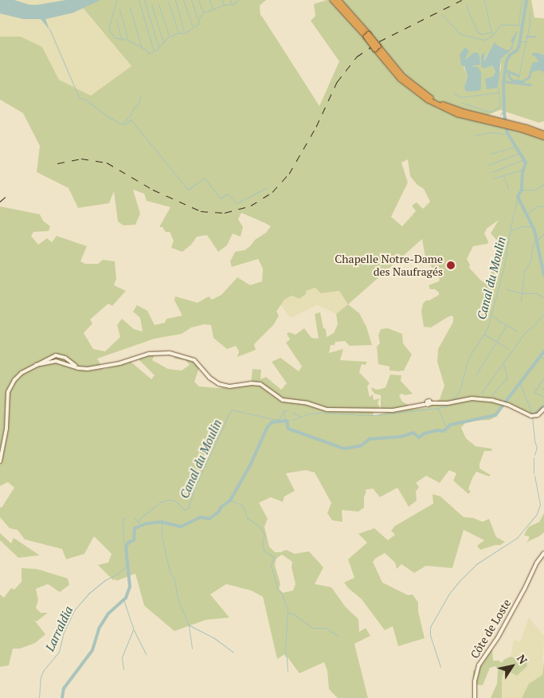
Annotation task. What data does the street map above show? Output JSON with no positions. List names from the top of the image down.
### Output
{
  "streets": {
    "street": ["Côte de Loste"]
  },
  "water": ["Canal du Moulin", "Larraldia"],
  "places": ["Chapelle Notre-Dame des Naufragés"],
  "north": "top right"
}
